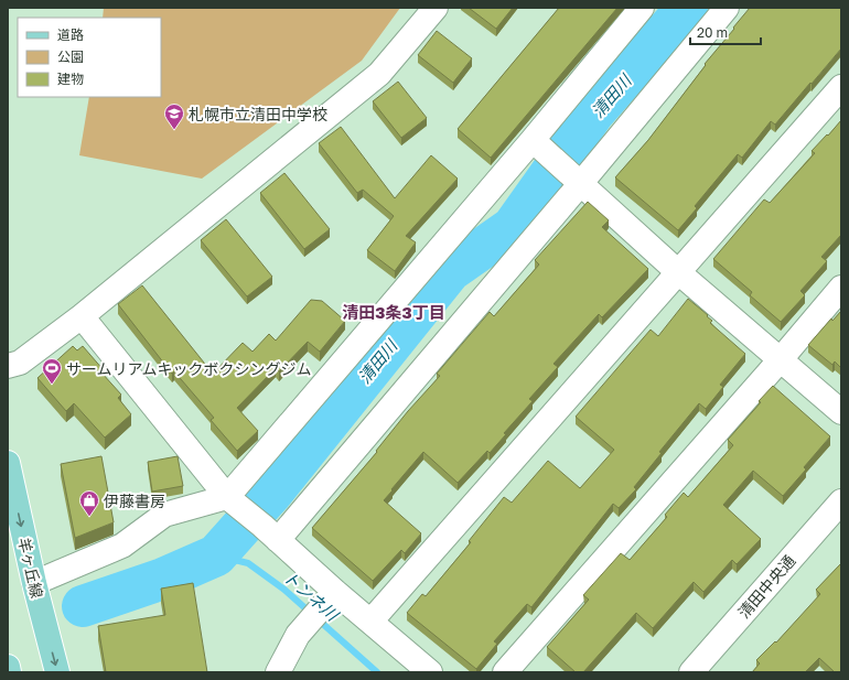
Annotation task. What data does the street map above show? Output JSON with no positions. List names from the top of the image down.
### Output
{
  "streets": {
    "main road": ["羊ヶ丘線"],
    "street": ["清田中央通"]
  },
  "one_way": ["羊ヶ丘線"],
  "districts": ["清田3条3丁目"],
  "water": ["清田川", "トンネ川"],
  "places": {
    "school or university": ["札幌市立清田中学校"],
    "sports": ["サームリアムキックボクシングジム"],
    "shop": ["伊藤書房"]
  },
  "legend": ["道路", "公園", "建物"],
  "scale_bar": "20 m"
}
